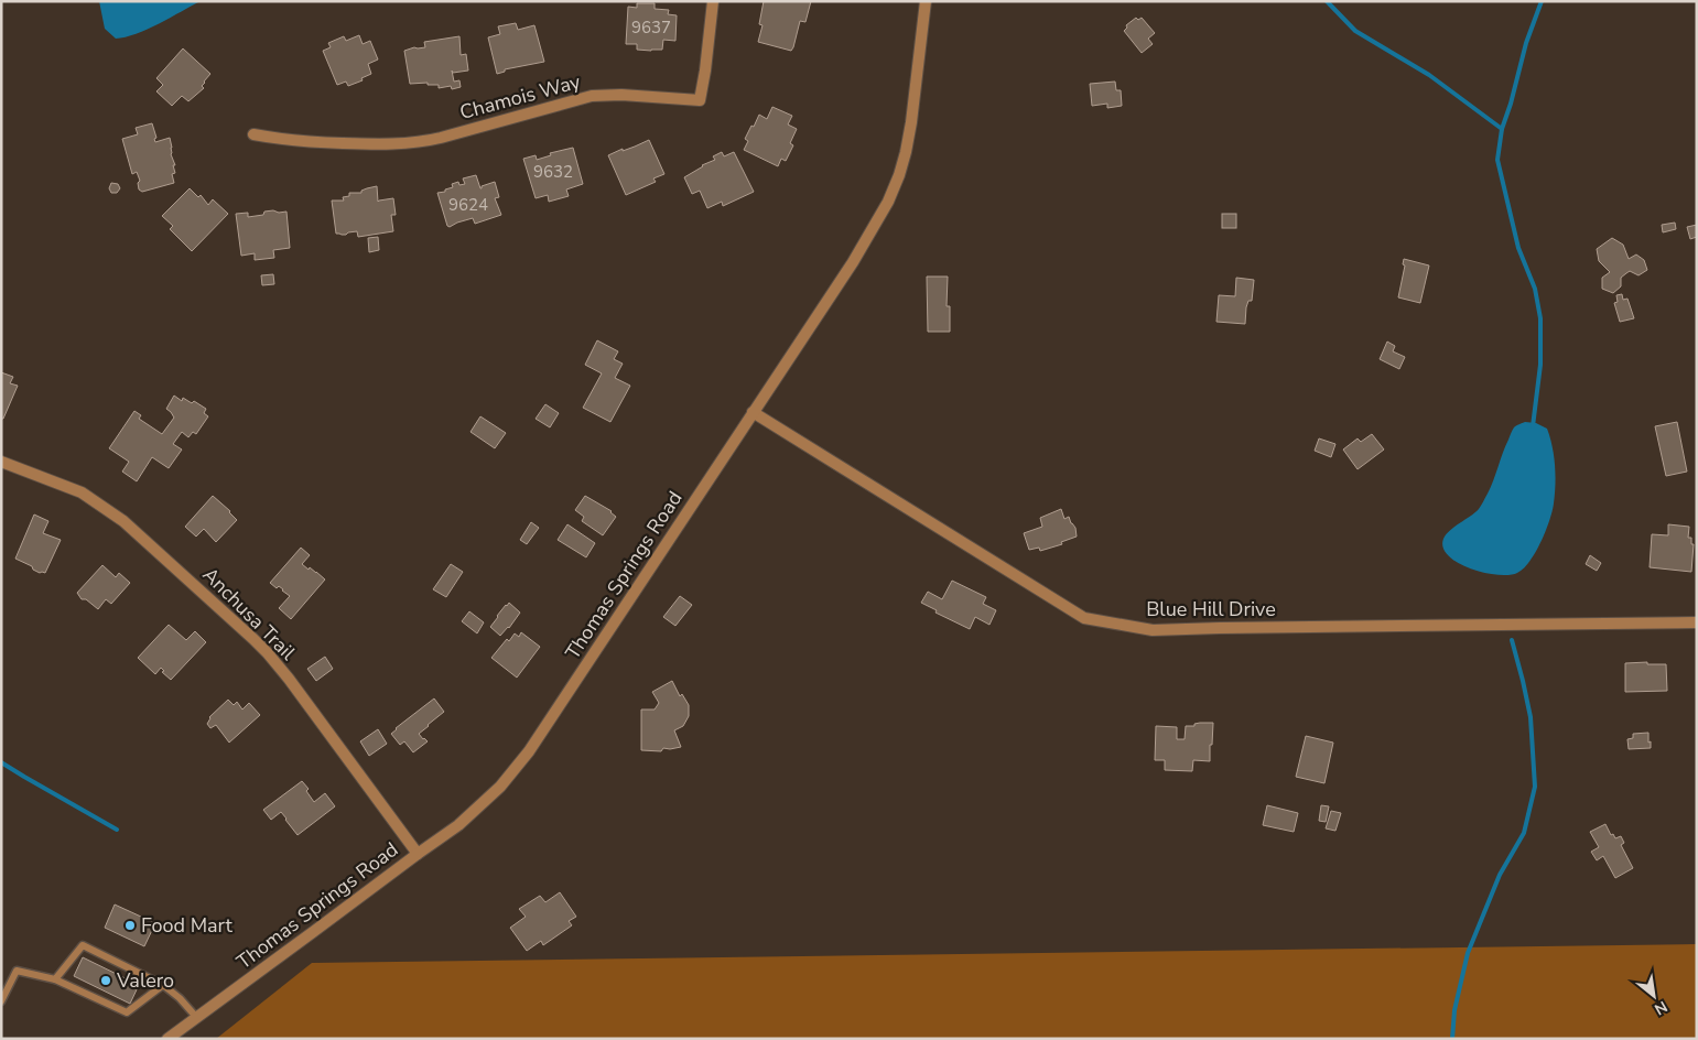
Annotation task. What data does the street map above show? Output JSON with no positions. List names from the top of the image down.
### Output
{
  "streets": {
    "street": [
      "Chamois Way",
      "Thomas Springs Road",
      "Blue Hill Drive",
      "Anchusa Trail"
    ]
  },
  "crossings": [
    ["Thomas Springs Road", "Blue Hill Drive"],
    ["Thomas Springs Road", "Anchusa Trail"]
  ],
  "places": ["Food Mart", "Valero"],
  "house_numbers": ["9637", "9632", "9624"],
  "north": "bottom right"
}
